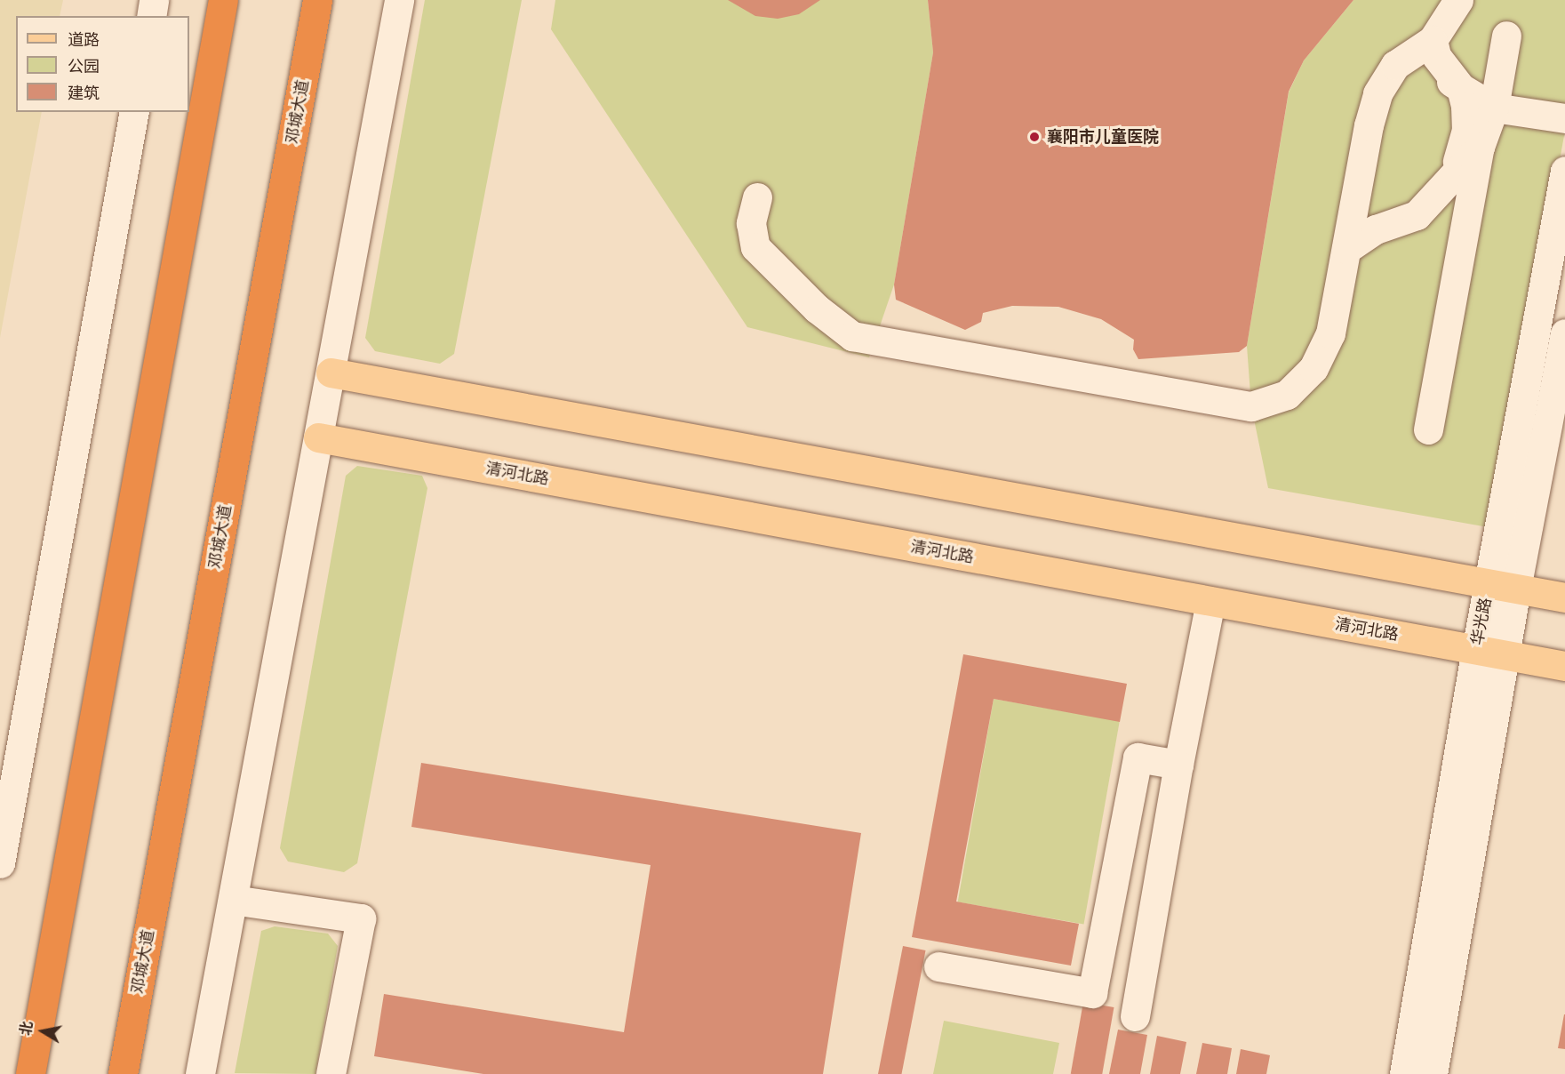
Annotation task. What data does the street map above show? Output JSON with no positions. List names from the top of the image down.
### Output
{
  "streets": {
    "highway": ["邓城大道"],
    "main road": ["清河北路"],
    "street": ["华光路"]
  },
  "crossings": [
    ["清河北路", "华光路"]
  ],
  "places": ["襄阳市儿童医院"],
  "legend": ["道路", "公园", "建筑"],
  "north": "left"
}
